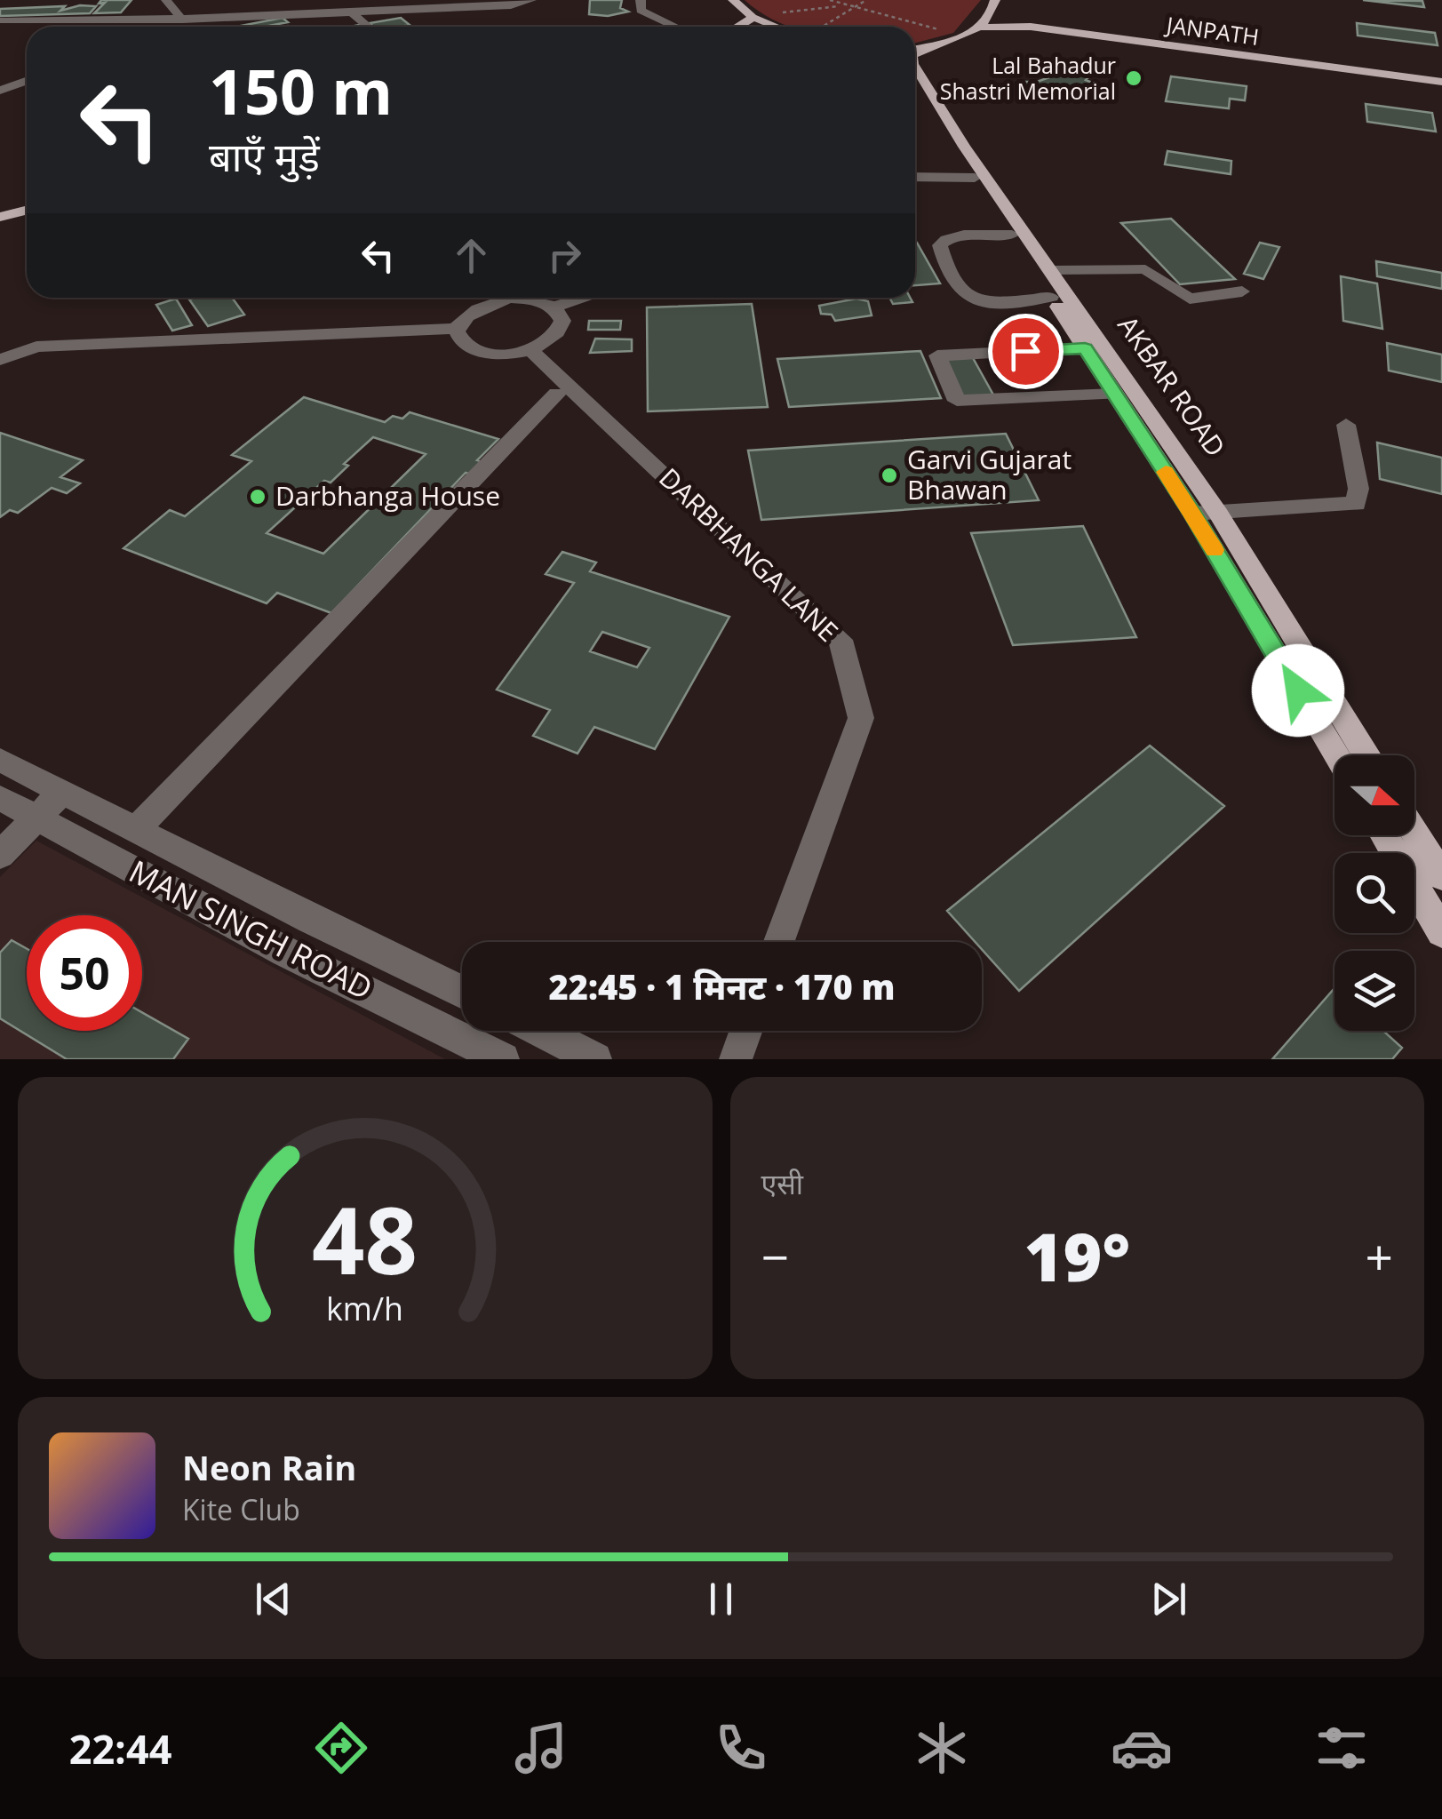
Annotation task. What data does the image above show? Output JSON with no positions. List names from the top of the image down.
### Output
{
  "streets": {
    "main road": ["JANPATH", "AKBAR ROAD"],
    "street": ["DARBHANGA LANE", "MAN SINGH ROAD"]
  },
  "places": ["Lal Bahadur Shastri Memorial", "Garvi Gujarat Bhawan", "Darbhanga House"],
  "north": "right",
  "page": {
    "turn": ["150 m", "बाएँ मुड़ें"],
    "limit": "50",
    "trip": "22:45 · 1 मिनट · 170 m",
    "tile": "एसी",
    "heat": ["−", "19°", "+"],
    "song": ["Neon Rain", "Kite Club"],
    "tabs": "22:44",
    "gauge": ["48", "km/h"]
  }
}
